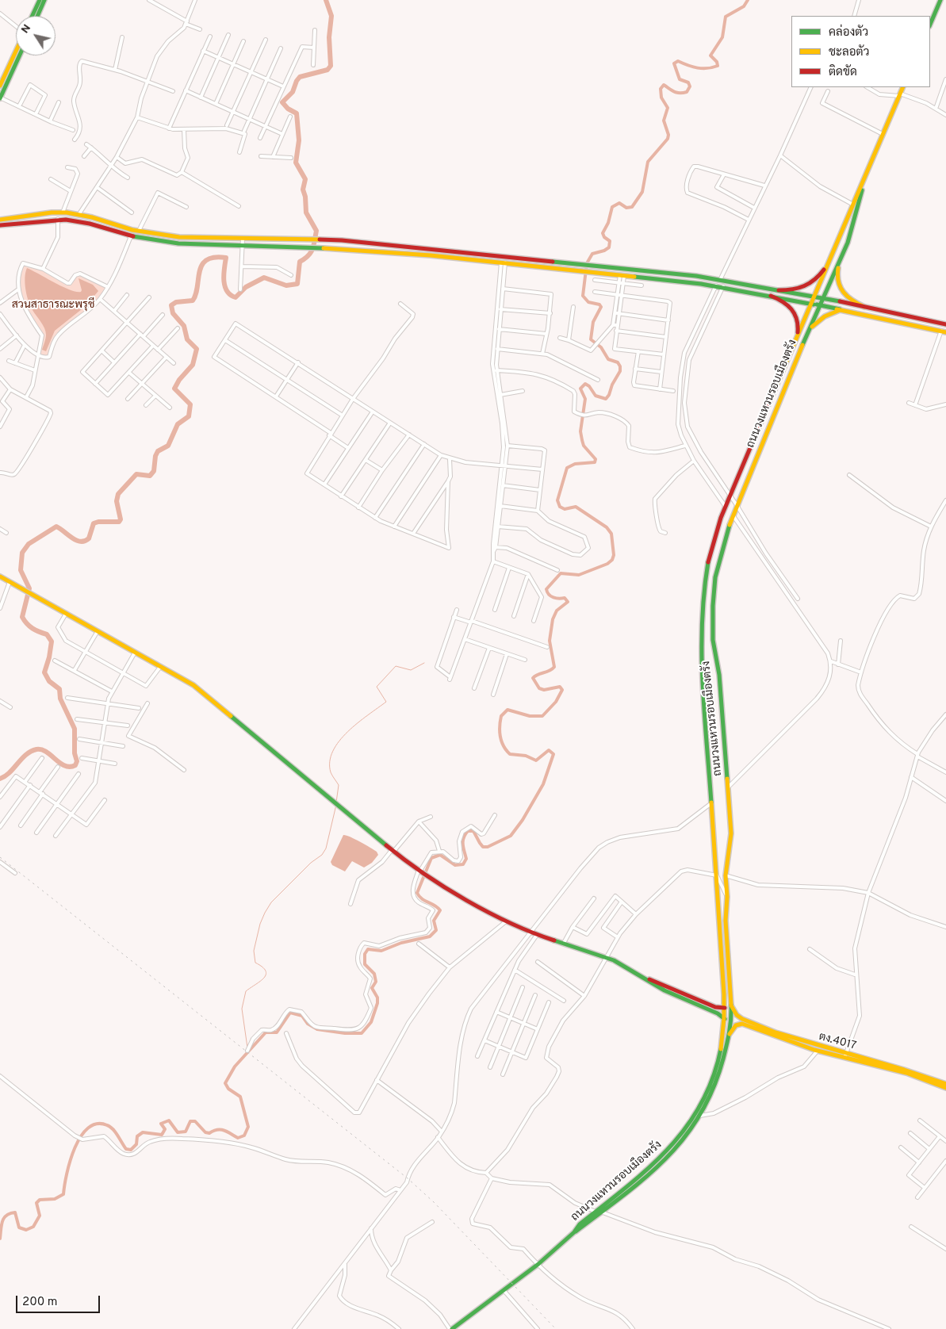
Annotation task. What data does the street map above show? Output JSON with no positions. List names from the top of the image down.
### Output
{
  "streets": {
    "main road": ["ถนนวงแหวนรอบเมืองตรัง", "ตง.4017"]
  },
  "crossings": [
    ["ถนนวงแหวนรอบเมืองตรัง", "ตง.4017"]
  ],
  "parks": ["สวนสาธารณะพรุชี"],
  "legend": ["คล่องตัว", "ชะลอตัว", "ติดขัด"],
  "scale_bar": "200 m",
  "north": "top left"
}
